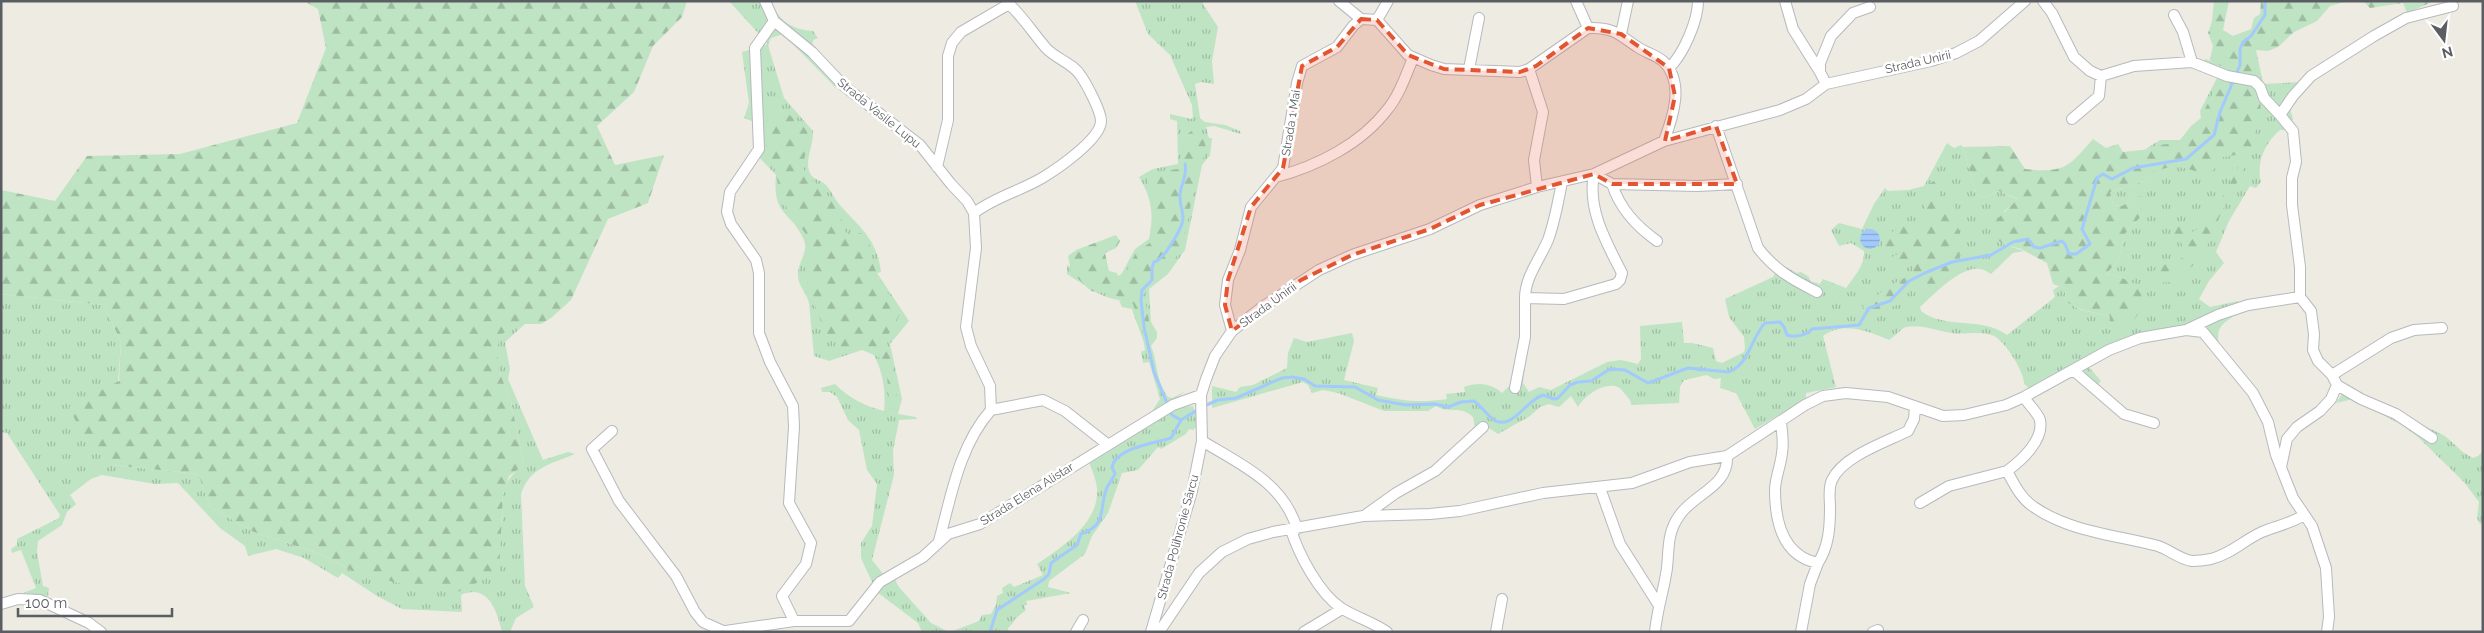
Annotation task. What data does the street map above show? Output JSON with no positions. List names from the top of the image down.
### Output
{
  "streets": {
    "street": [
      "Strada Unirii",
      "Strada Vasile Lupu",
      "Strada 1 Mai",
      "Strada Elena Alistar",
      "Strada Polihronie Sârcu"
    ]
  },
  "crossings": [
    ["Strada Unirii", "Strada 1 Mai"],
    ["Strada Unirii", "Strada Elena Alistar"],
    ["Strada Unirii", "Strada Polihronie Sârcu"]
  ],
  "scale_bar": "100 m",
  "north": "bottom"
}
